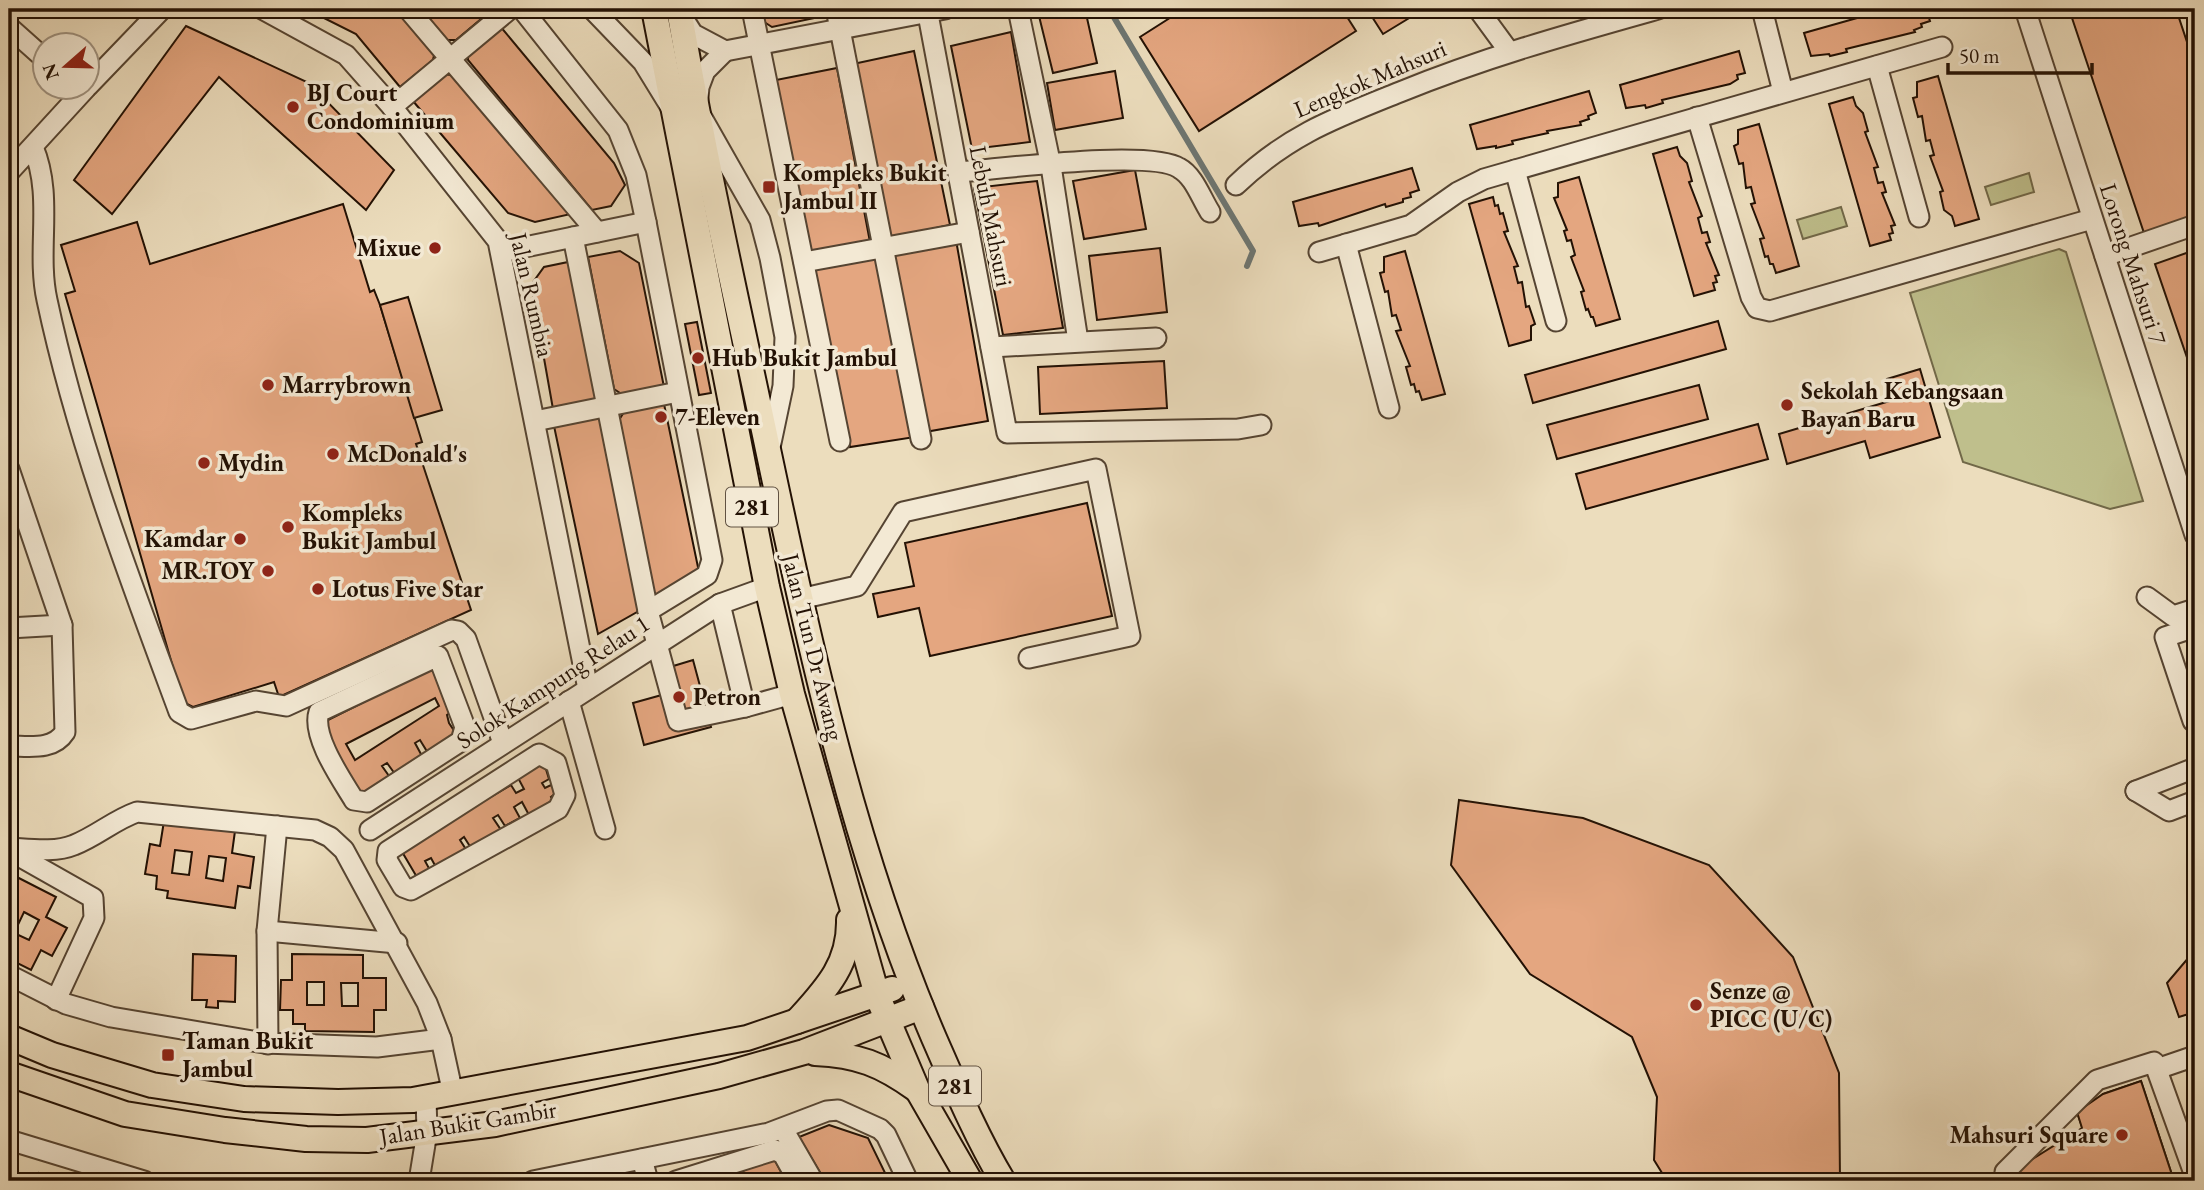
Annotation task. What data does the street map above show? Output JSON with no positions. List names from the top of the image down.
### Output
{
  "streets": {
    "main road": ["281", "Jalan Tun Dr Awang", "Jalan Bukit Gambir"],
    "street": [
      "Lengkok Mahsuri",
      "Lebuh Mahsuri",
      "Lorong Mahsuri 7",
      "Jalan Rumbia",
      "Solok Kampung Relau 1"
    ]
  },
  "crossings": [
    ["Jalan Rumbia", "Solok Kampung Relau 1"],
    ["Jalan Tun Dr Awang", "Solok Kampung Relau 1"],
    ["Jalan Tun Dr Awang", "Jalan Bukit Gambir"]
  ],
  "places": {
    "other": [
      "BJ Court Condominium",
      "Mixue",
      "Hub Bukit Jambul",
      "Marrybrown",
      "Sekolah Kebangsaan Bayan Baru",
      "7-Eleven",
      "McDonald's",
      "Mydin",
      "Kompleks Bukit Jambul",
      "Kamdar",
      "MR.TOY",
      "Lotus Five Star",
      "Petron",
      "Senze @ PICC (U/C)",
      "Mahsuri Square"
    ],
    "transit": ["Kompleks Bukit Jambul II", "Taman Bukit Jambul"]
  },
  "scale_bar": "50 m",
  "north": "left"
}
